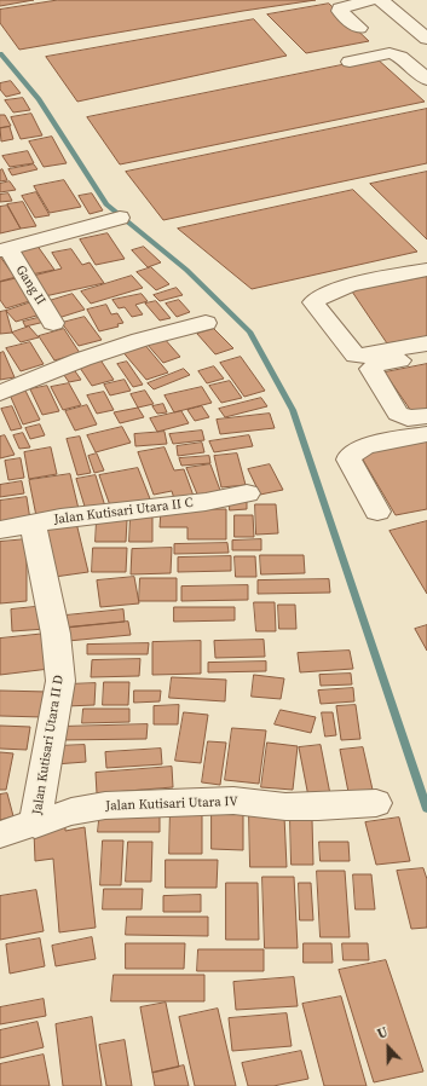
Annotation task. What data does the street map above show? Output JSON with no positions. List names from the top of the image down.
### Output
{
  "streets": {
    "street": [
      "Gang II",
      "Jalan Kutisari Utara II C",
      "Jalan Kutisari Utara II D",
      "Jalan Kutisari Utara IV"
    ]
  },
  "crossings": [
    ["Jalan Kutisari Utara II C", "Jalan Kutisari Utara II D"],
    ["Jalan Kutisari Utara II D", "Jalan Kutisari Utara IV"]
  ],
  "north": "top"
}
